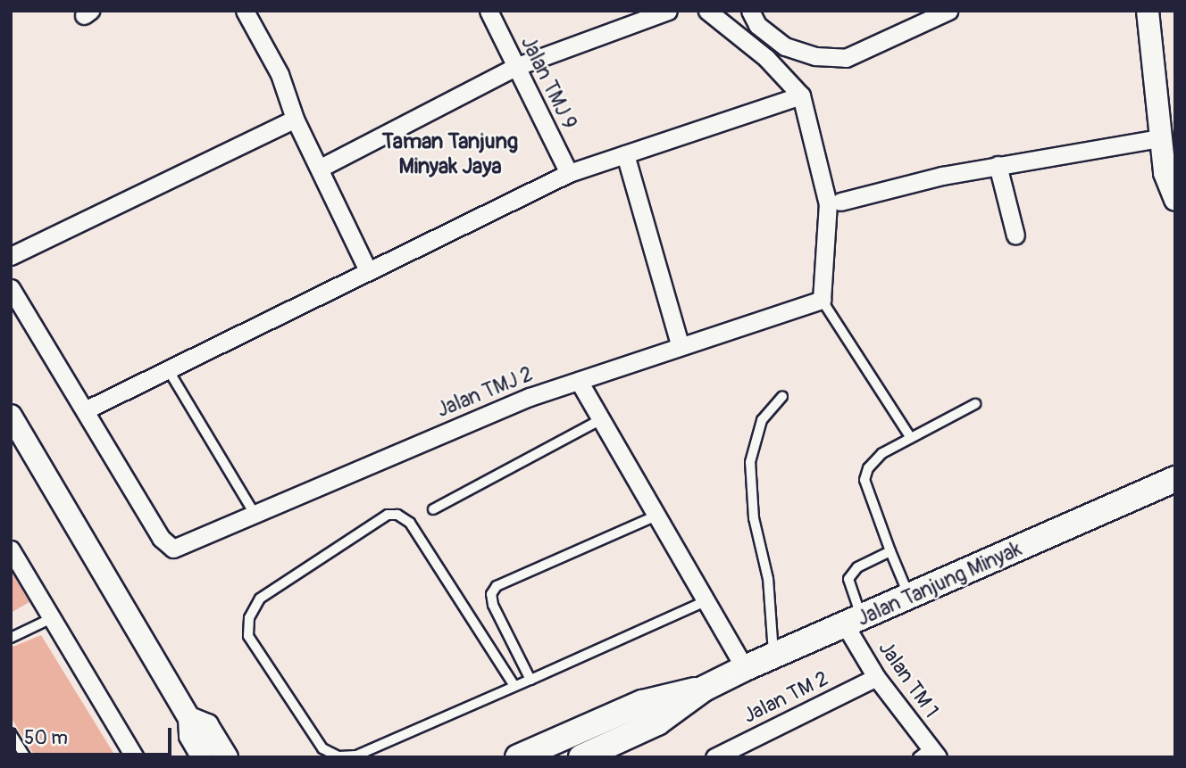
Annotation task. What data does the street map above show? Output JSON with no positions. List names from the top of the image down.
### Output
{
  "streets": {
    "main road": ["Jalan Tanjung Minyak"],
    "street": [
      "Jalan TMJ 9",
      "Jalan TMJ 2",
      "Jalan TM 1",
      "Jalan TM 2"
    ]
  },
  "crossings": [
    ["Jalan Tanjung Minyak", "Jalan TM 1"],
    ["Jalan TM 1", "Jalan TM 2"]
  ],
  "districts": ["Taman Tanjung Minyak Jaya"],
  "scale_bar": "50 m"
}
